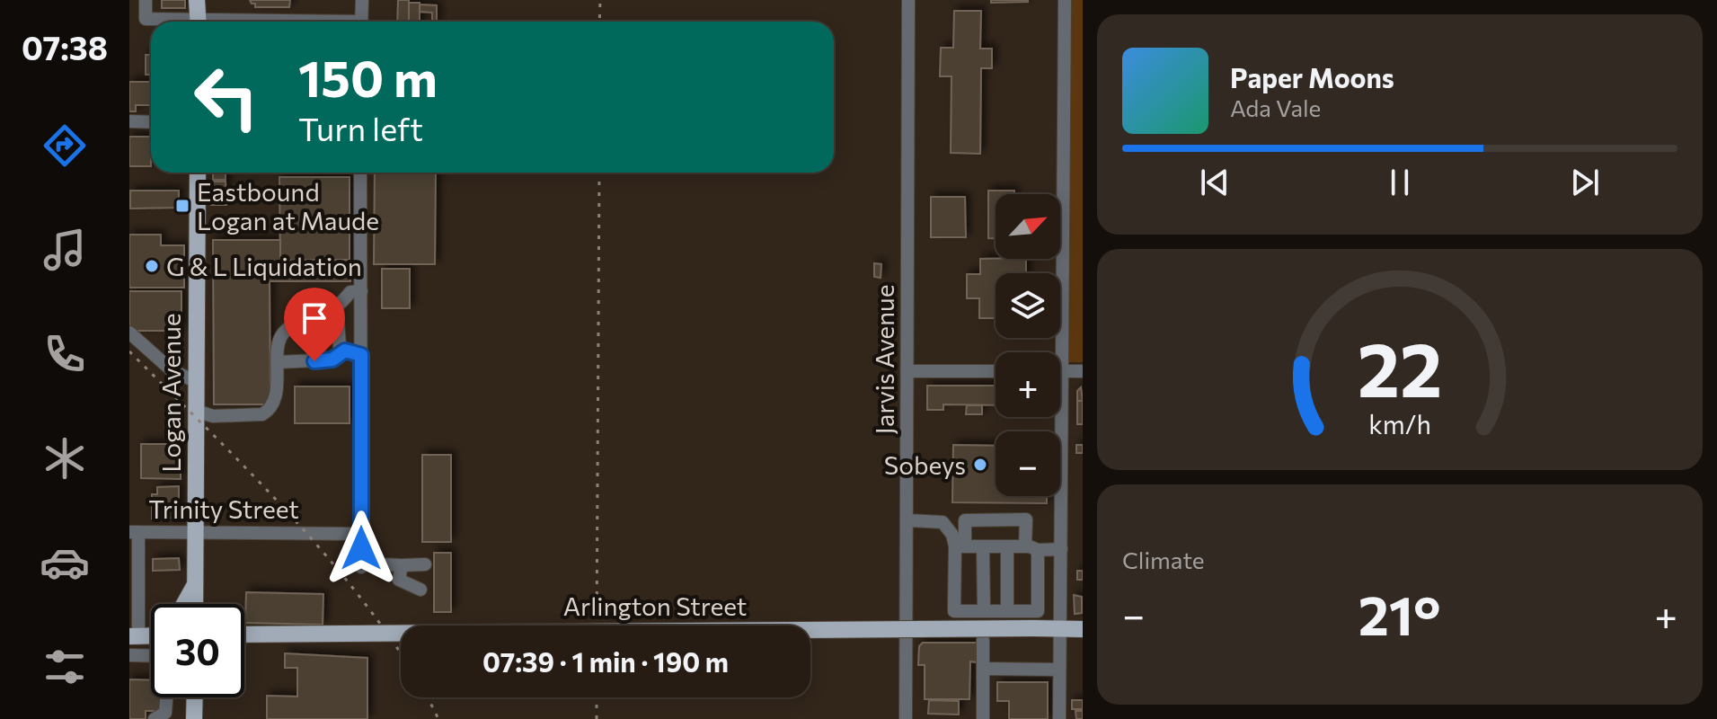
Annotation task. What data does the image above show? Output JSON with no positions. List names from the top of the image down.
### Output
{
  "streets": {
    "main road": ["Logan Avenue", "Arlington Street"],
    "street": ["Jarvis Avenue", "Trinity Street"]
  },
  "crossings": [
    ["Logan Avenue", "Trinity Street"]
  ],
  "places": {
    "transit": ["Eastbound Logan at Maude"],
    "other": ["G & L Liquidation", "Sobeys"]
  },
  "north": "top right",
  "page": {
    "tabs": "07:38",
    "turn": ["150 m", "Turn left"],
    "song": ["Paper Moons", "Ada Vale"],
    "map_buttons": ["+", "−"],
    "tile": "Climate",
    "heat": ["−", "21°", "+"],
    "limit": "30",
    "trip": "07:39 · 1 min · 190 m",
    "gauge": ["22", "km/h"]
  }
}
